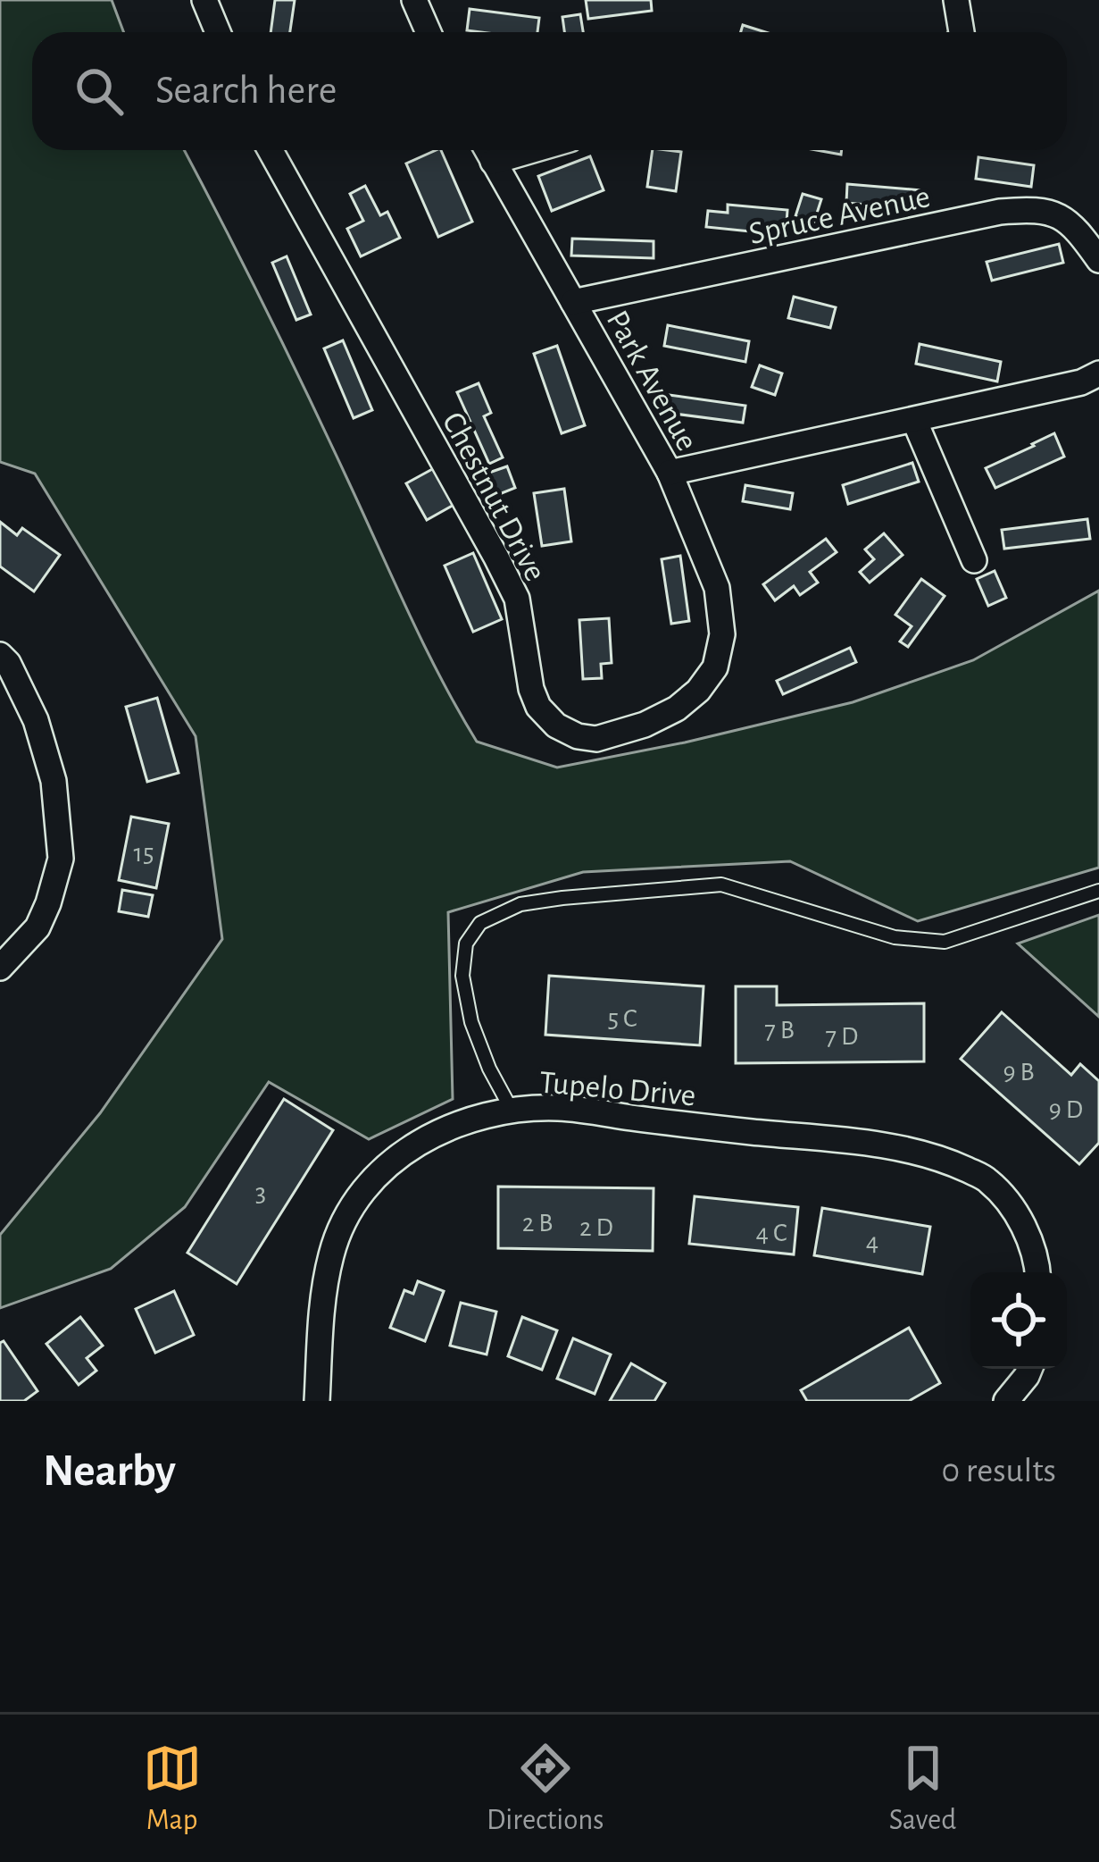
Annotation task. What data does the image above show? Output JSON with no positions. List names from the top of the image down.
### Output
{
  "streets": {
    "street": [
      "Spruce Avenue",
      "Park Avenue",
      "Chestnut Drive",
      "Tupelo Drive"
    ]
  },
  "crossings": [
    ["Spruce Avenue", "Park Avenue"],
    ["Park Avenue", "Chestnut Drive"]
  ],
  "house_numbers": [
    "15",
    "5 C",
    "7 B",
    "7 D",
    "9 B",
    "9 D",
    "3",
    "2 B",
    "2 D",
    "4 C",
    "4"
  ],
  "page": {
    "search": "Search here",
    "heading": ["Nearby", "0 results"],
    "nav": ["Map", "Directions", "Saved"]
  }
}
